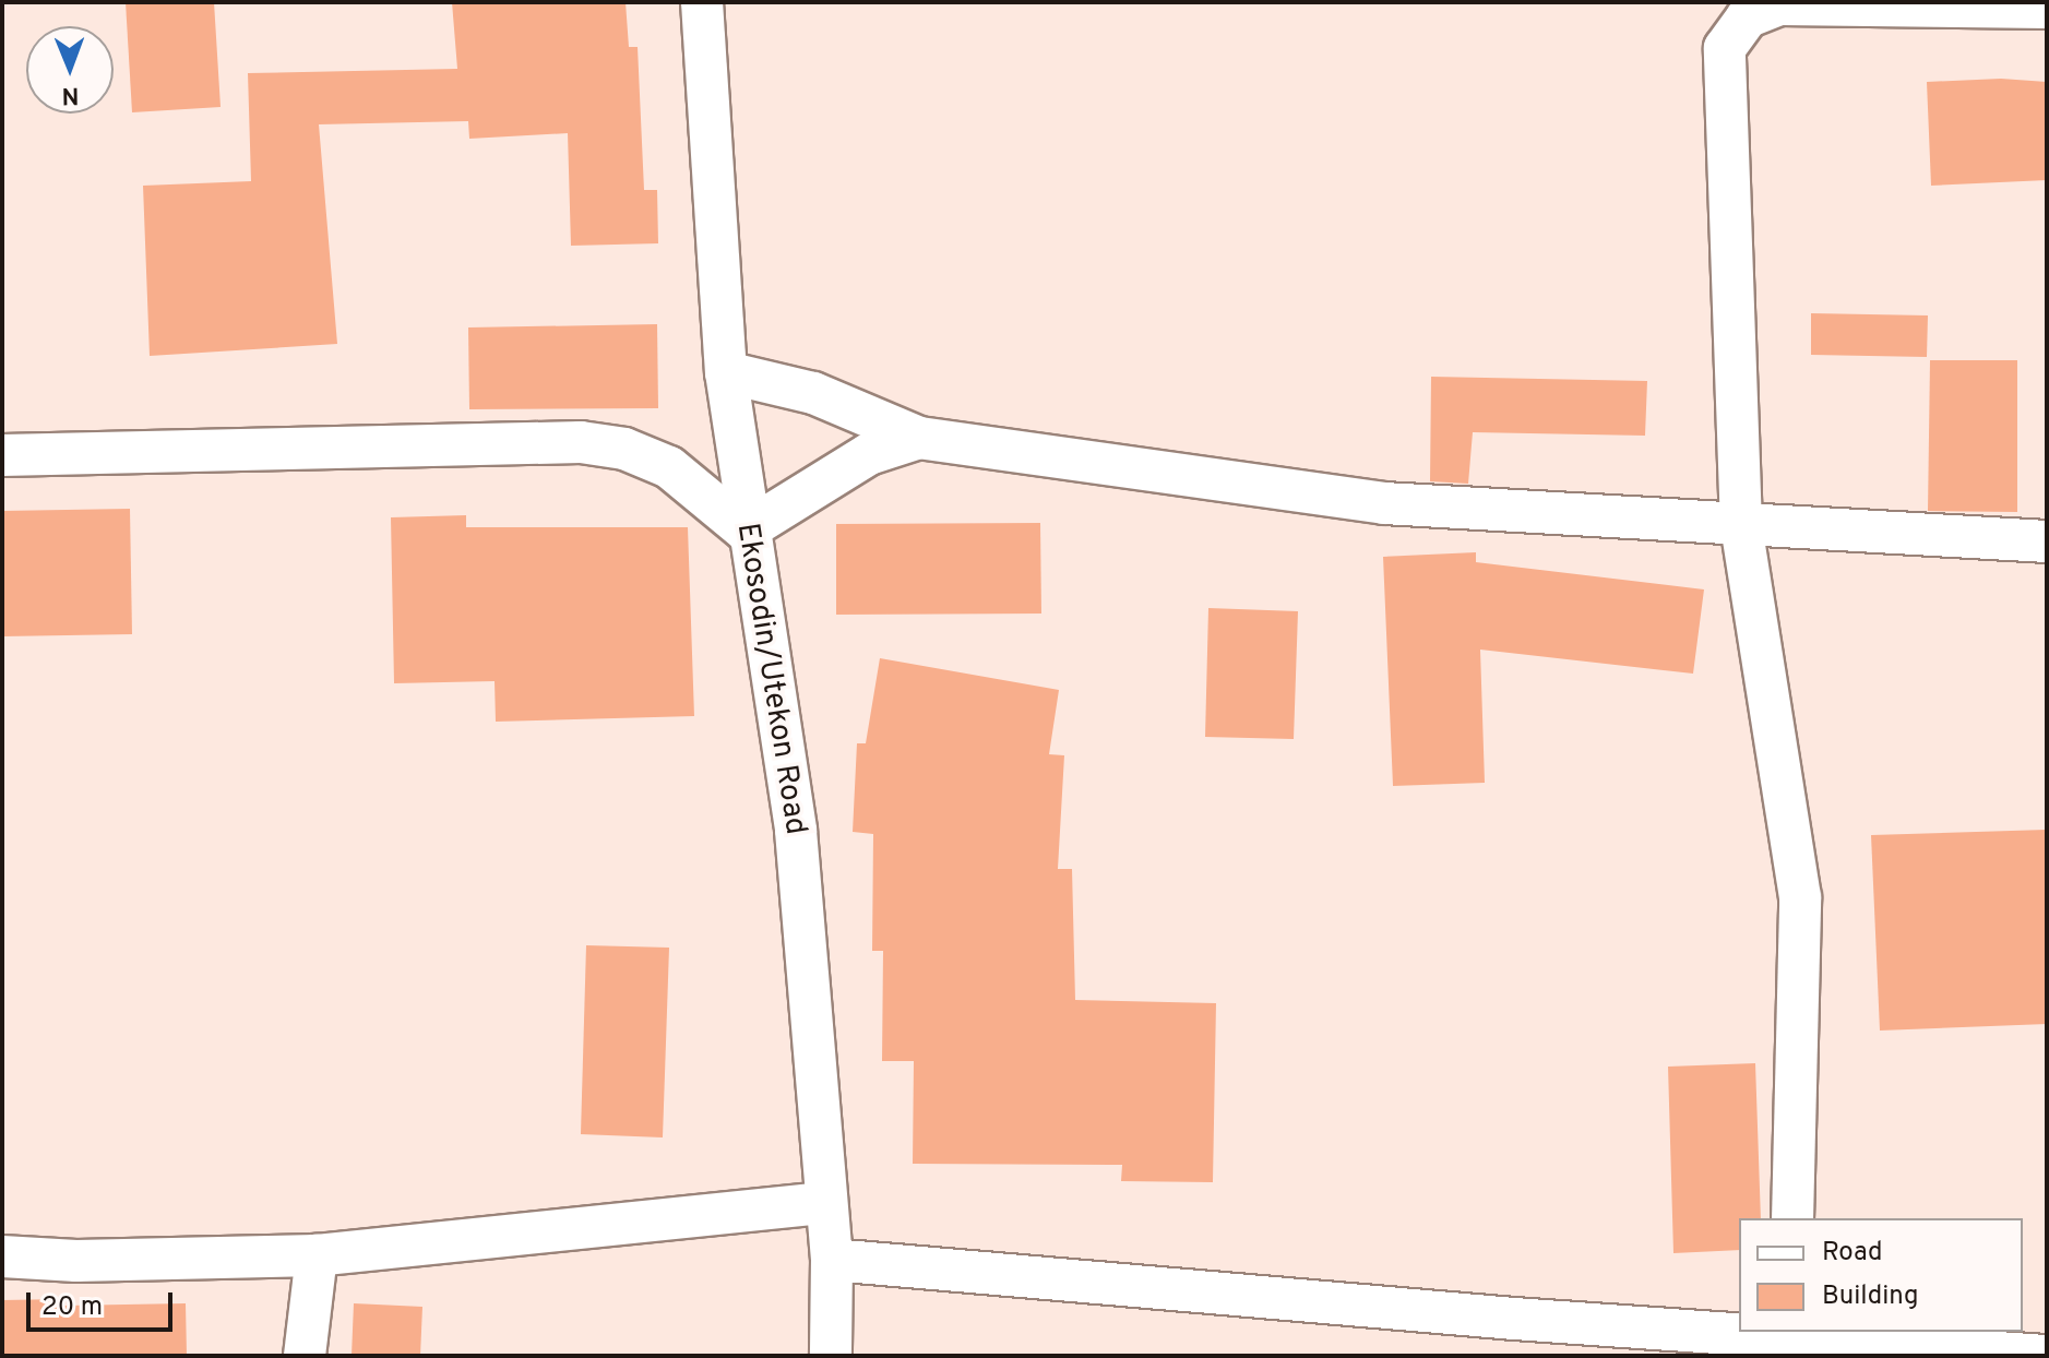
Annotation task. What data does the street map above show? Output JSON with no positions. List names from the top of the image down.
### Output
{
  "streets": {
    "street": ["Ekosodin/Utekon Road"]
  },
  "legend": ["Road", "Building"],
  "scale_bar": "20 m",
  "north": "bottom"
}
